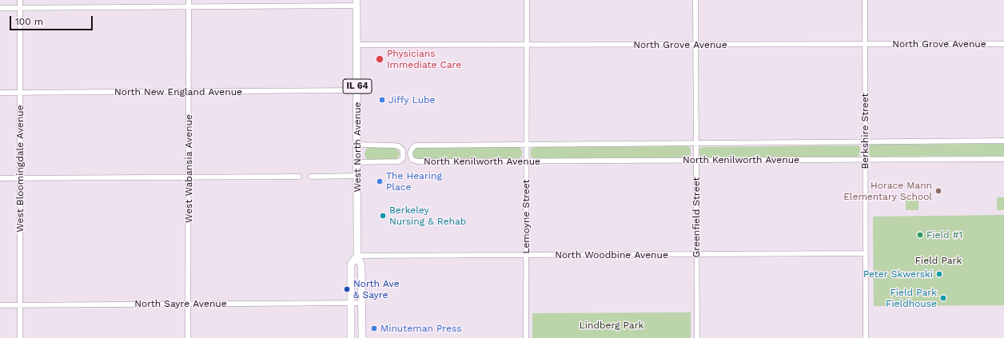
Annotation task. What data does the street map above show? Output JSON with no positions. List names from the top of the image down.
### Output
{
  "streets": {
    "main road": ["IL 64", "West North Avenue"],
    "street": [
      "North Grove Avenue",
      "North New England Avenue",
      "Berkshire Street",
      "North Kenilworth Avenue",
      "West Bloomingdale Avenue",
      "West Wabansia Avenue",
      "Lemoyne Street",
      "Greenfield Street",
      "North Woodbine Avenue",
      "North Sayre Avenue"
    ]
  },
  "crossings": [
    ["North Grove Avenue", "Berkshire Street"],
    ["North Grove Avenue", "West North Avenue"],
    ["North Grove Avenue", "Lemoyne Street"],
    ["North Grove Avenue", "Greenfield Street"],
    ["North New England Avenue", "West North Avenue"],
    ["North New England Avenue", "West Bloomingdale Avenue"],
    ["North New England Avenue", "West Wabansia Avenue"],
    ["Berkshire Street", "North Kenilworth Avenue"],
    ["Berkshire Street", "North Woodbine Avenue"],
    ["West North Avenue", "North Woodbine Avenue"],
    ["West North Avenue", "North Sayre Avenue"],
    ["North Kenilworth Avenue", "Lemoyne Street"],
    ["North Kenilworth Avenue", "Greenfield Street"],
    ["West Bloomingdale Avenue", "North Sayre Avenue"],
    ["West Wabansia Avenue", "North Sayre Avenue"],
    ["Lemoyne Street", "North Woodbine Avenue"],
    ["Greenfield Street", "North Woodbine Avenue"]
  ],
  "parks": ["Field Park", "Lindberg Park"],
  "places": [
    "Physicians Immediate Care",
    "Jiffy Lube",
    "The Hearing Place",
    "Horace Mann Elementary School",
    "Berkeley Nursing & Rehab",
    "Field #1",
    "Peter Skwerski",
    "North Ave & Sayre",
    "Field Park Fieldhouse",
    "Minuteman Press"
  ],
  "scale_bar": "100 m"
}
